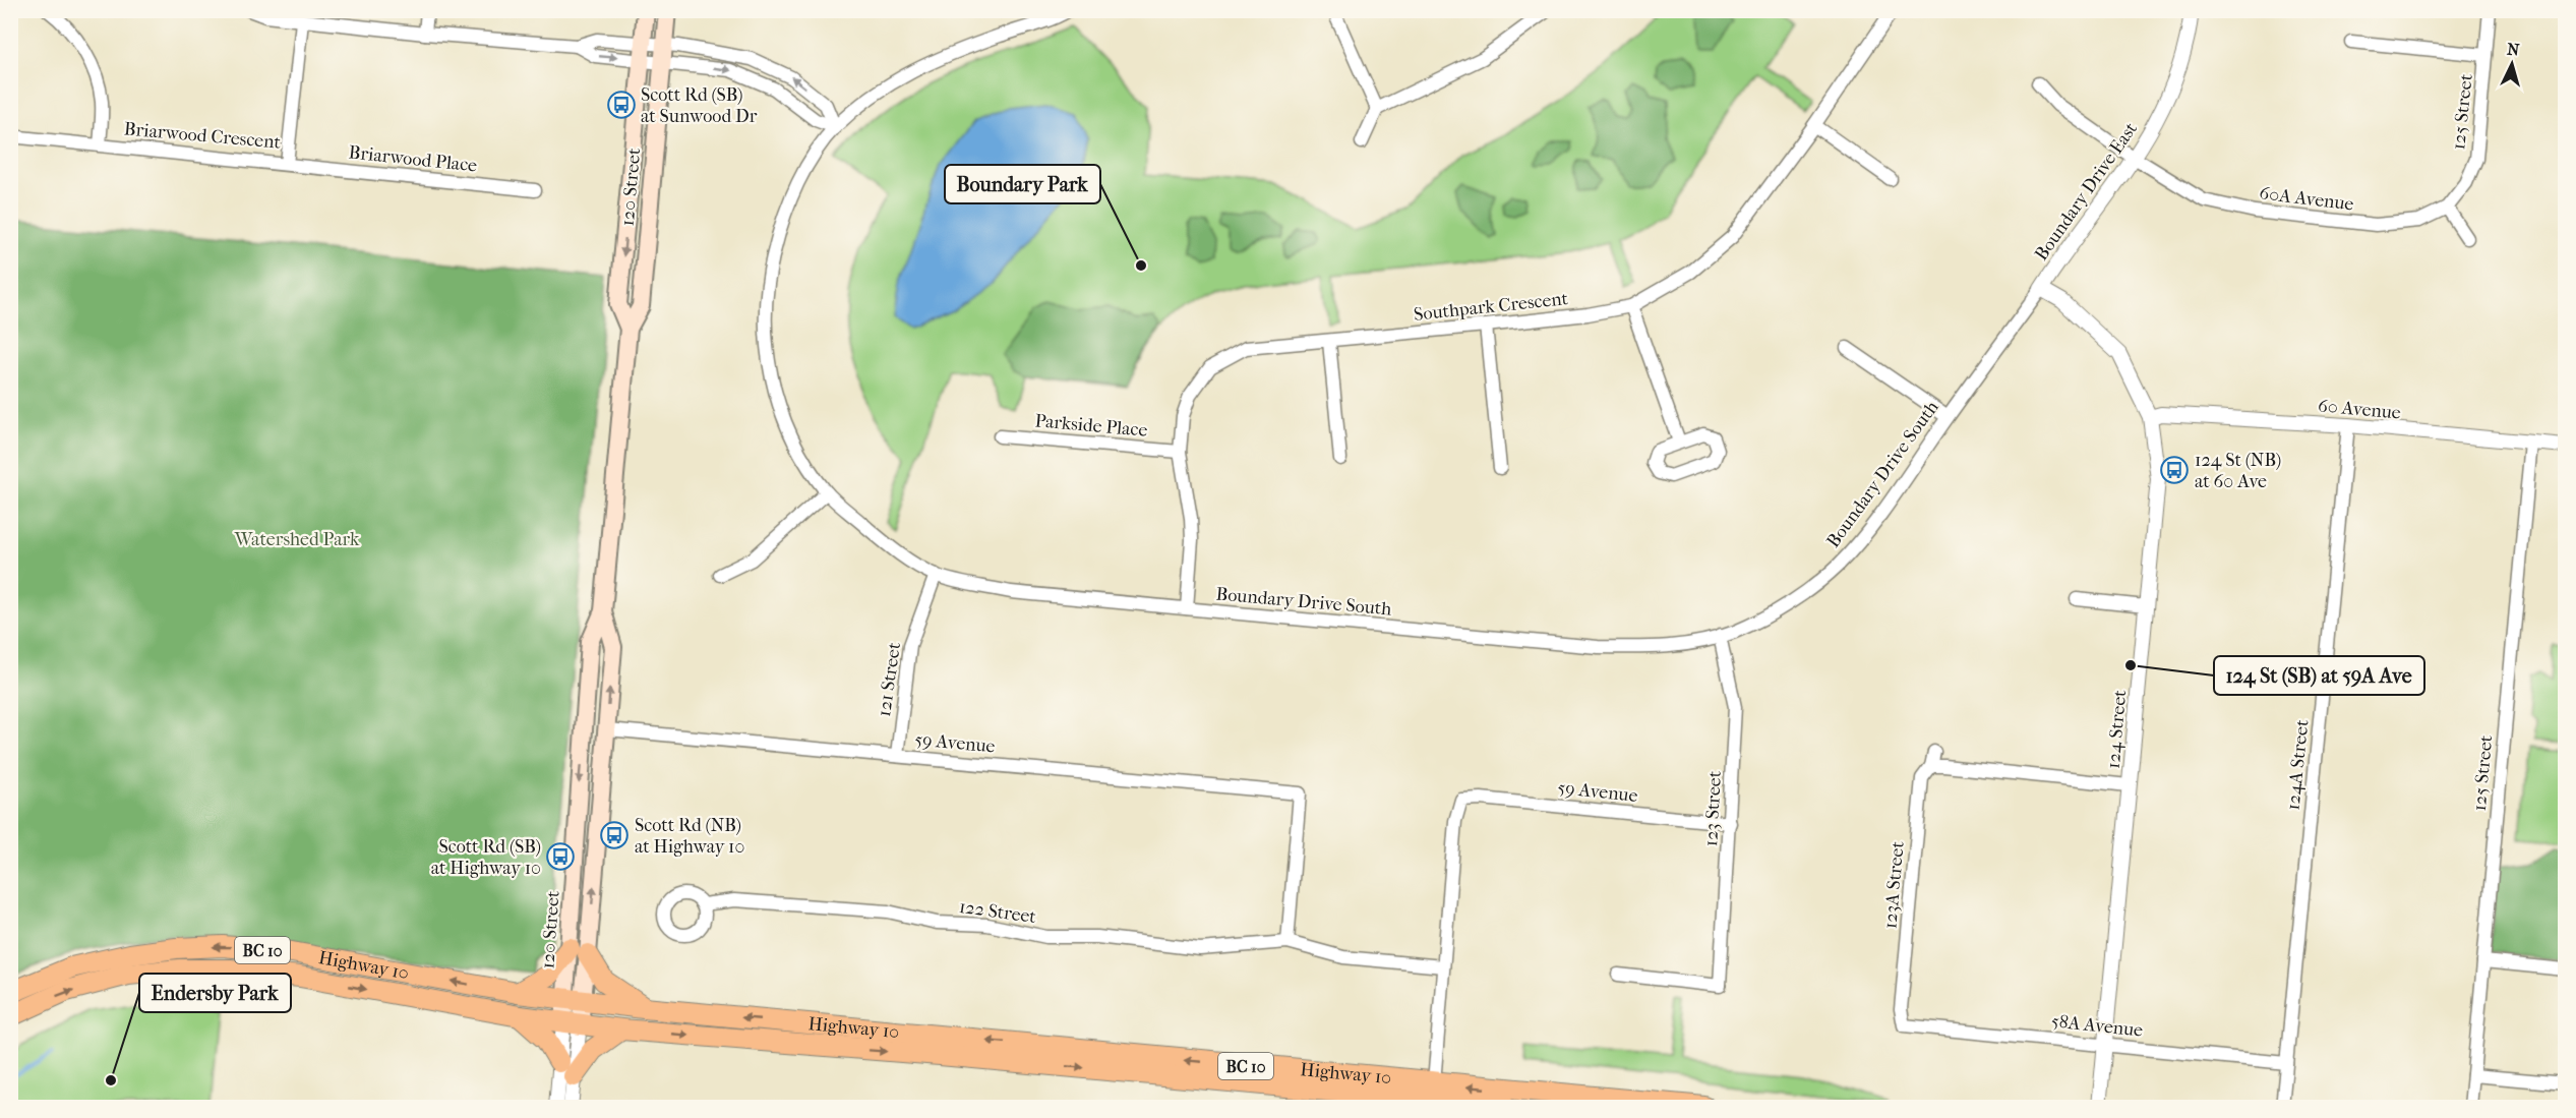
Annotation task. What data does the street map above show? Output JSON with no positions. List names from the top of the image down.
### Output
{
  "streets": {
    "highway": ["BC 10", "Highway 10"],
    "main road": ["120 Street"],
    "street": [
      "125 Street",
      "Briarwood Crescent",
      "Briarwood Place",
      "Boundary Drive East",
      "60A Avenue",
      "Southpark Crescent",
      "60 Avenue",
      "Parkside Place",
      "Boundary Drive South",
      "121 Street",
      "124 Street",
      "59 Avenue",
      "124A Street",
      "123 Street",
      "123A Street",
      "122 Street",
      "58A Avenue"
    ]
  },
  "crossings": [
    ["125 Street", "60A Avenue"],
    ["125 Street", "60 Avenue"],
    ["Briarwood Crescent", "Briarwood Place"],
    ["120 Street", "59 Avenue"],
    ["120 Street", "Highway 10"],
    ["Boundary Drive East", "60A Avenue"],
    ["Boundary Drive East", "Boundary Drive South"],
    ["Boundary Drive East", "124 Street"],
    ["Southpark Crescent", "Parkside Place"],
    ["Southpark Crescent", "Boundary Drive South"],
    ["60 Avenue", "124 Street"],
    ["60 Avenue", "124A Street"],
    ["Boundary Drive South", "121 Street"],
    ["Boundary Drive South", "124 Street"],
    ["Boundary Drive South", "123 Street"],
    ["121 Street", "59 Avenue"],
    ["124 Street", "58A Avenue"],
    ["59 Avenue", "123 Street"],
    ["59 Avenue", "122 Street"],
    ["124A Street", "58A Avenue"],
    ["123A Street", "58A Avenue"]
  ],
  "parks": ["Watershed Park"],
  "places": {
    "bus stop": [
      "Scott Rd (SB) at Sunwood Dr",
      "124 St (NB) at 60 Ave",
      "Scott Rd (NB) at Highway 10",
      "Scott Rd (SB) at Highway 10"
    ],
    "other": ["Boundary Park", "124 St (SB) at 59A Ave", "Endersby Park"]
  },
  "north": "top"
}
